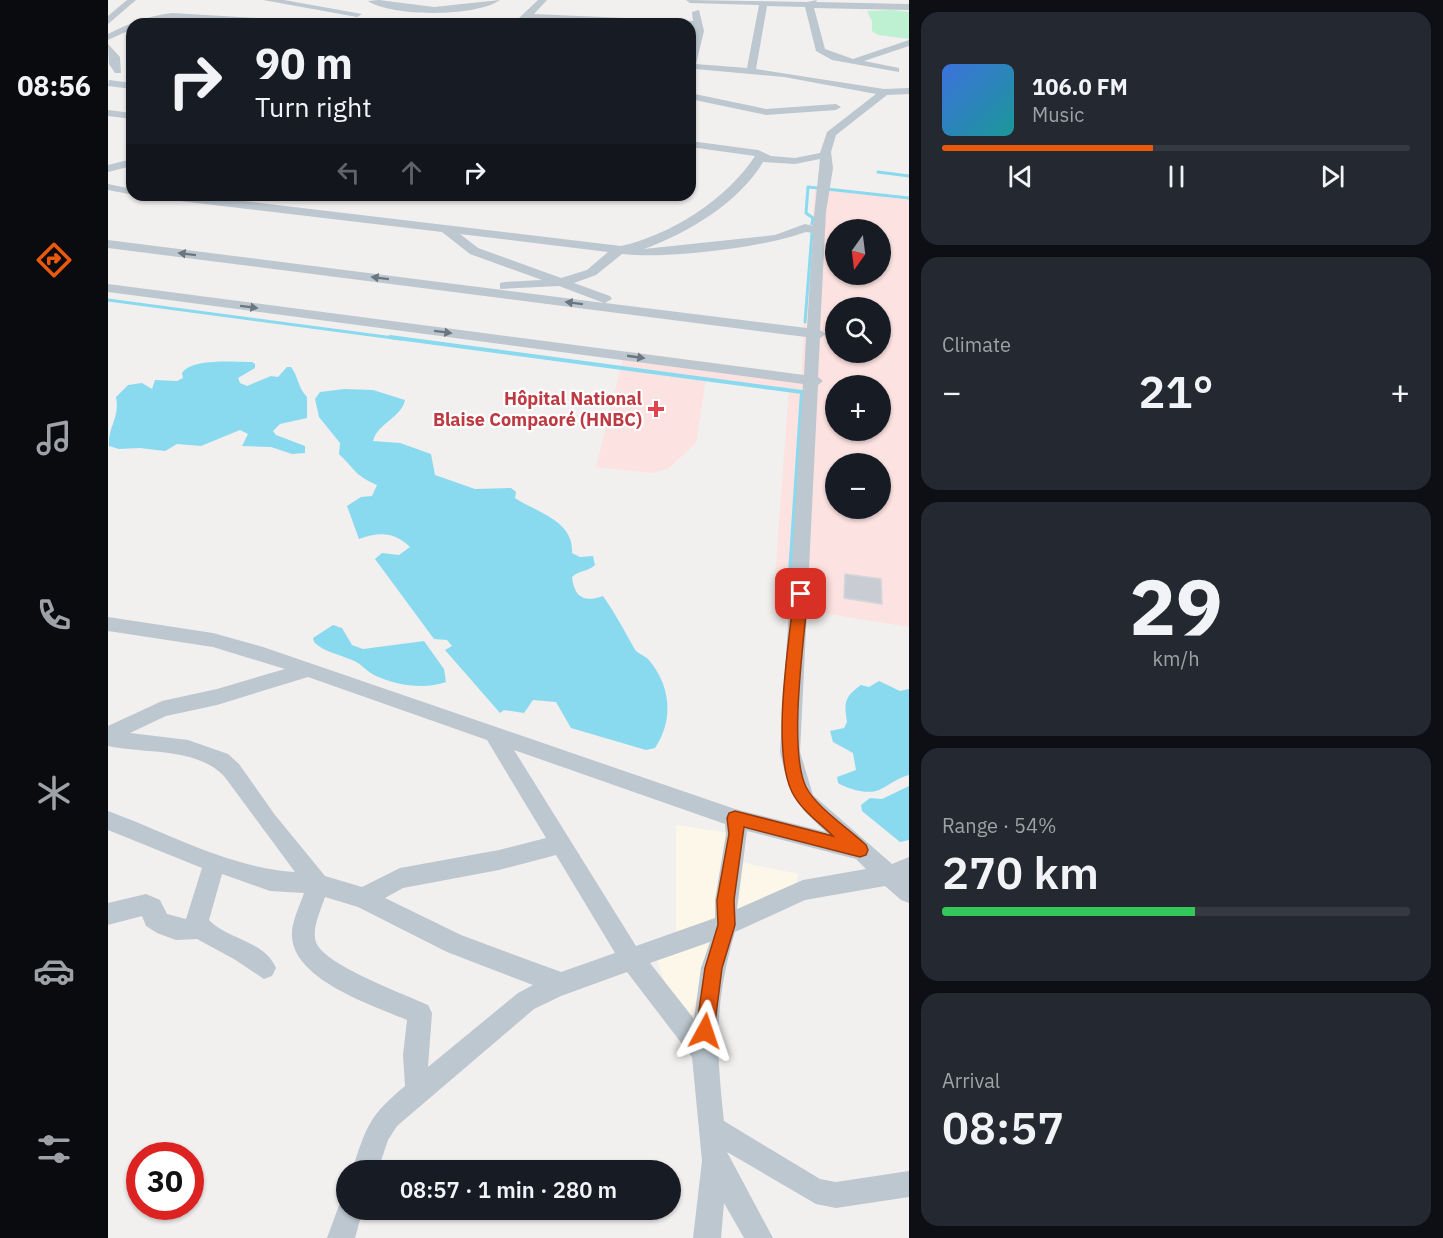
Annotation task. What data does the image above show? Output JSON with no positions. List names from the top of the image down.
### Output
{
  "places": {
    "health": ["Hôpital National Blaise Compaoré (HNBC)"]
  },
  "north": "bottom",
  "page": {
    "tabs": "08:56",
    "turn": ["90 m", "Turn right"],
    "song": ["106.0 FM", "Music"],
    "map_buttons": ["+", "−"],
    "tile": [
      "Climate",
      ["29", "km/h"],
      ["Range · 54%", "270 km"],
      ["Arrival", "08:57"]
    ],
    "heat": ["−", "21°", "+"],
    "limit": "30",
    "trip": "08:57 · 1 min · 280 m"
  }
}
